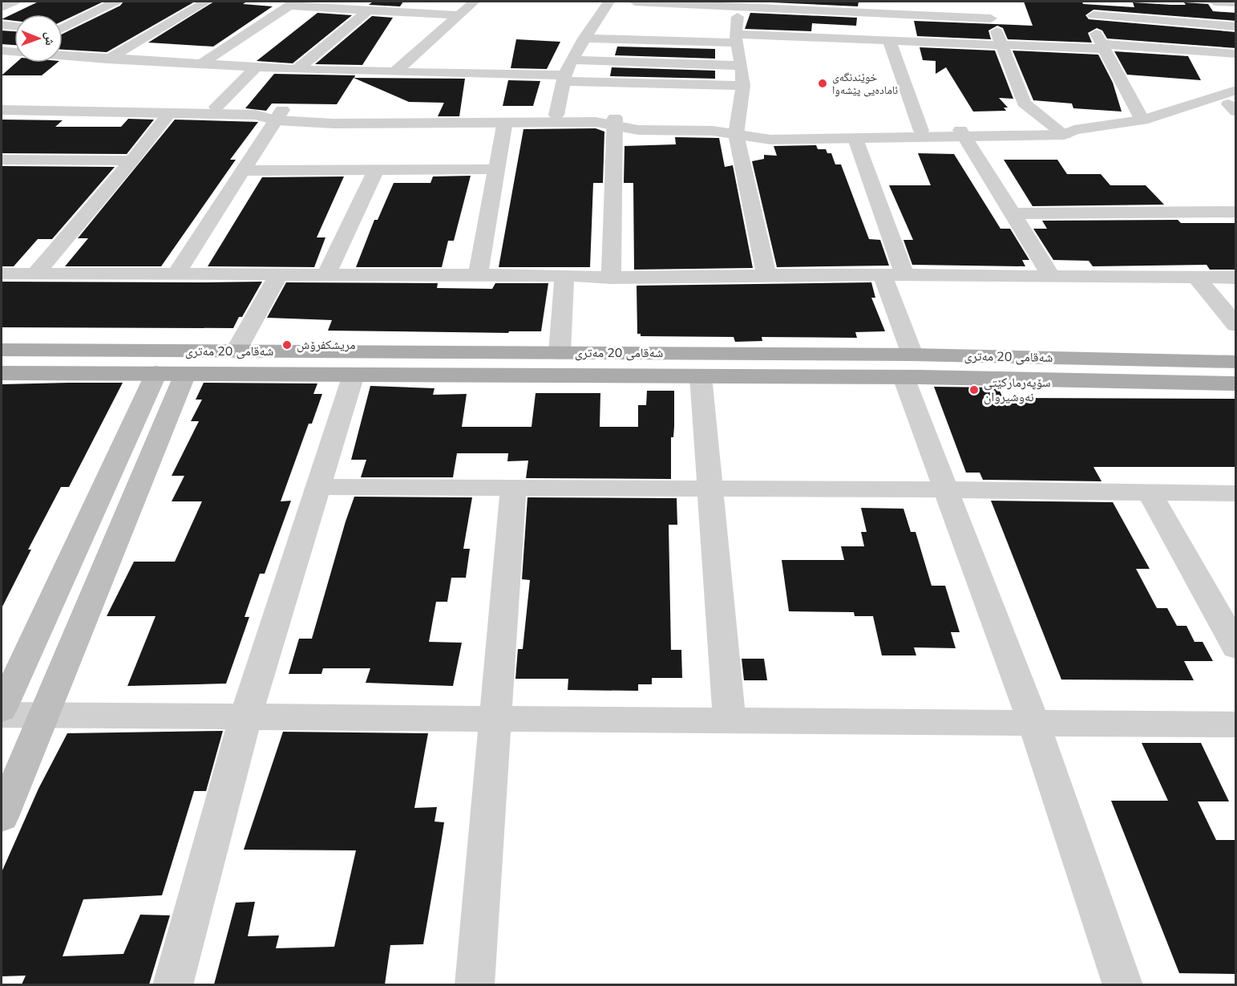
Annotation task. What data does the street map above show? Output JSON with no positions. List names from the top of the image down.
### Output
{
  "streets": {
    "main road": ["شەقامی 20 مەتری"]
  },
  "places": ["خوێندنگەی ئامادەیی پێشەوا", "مریشکفرۆش", "سۆپەرمارکێتی نەوشیروان"],
  "north": "right"
}
